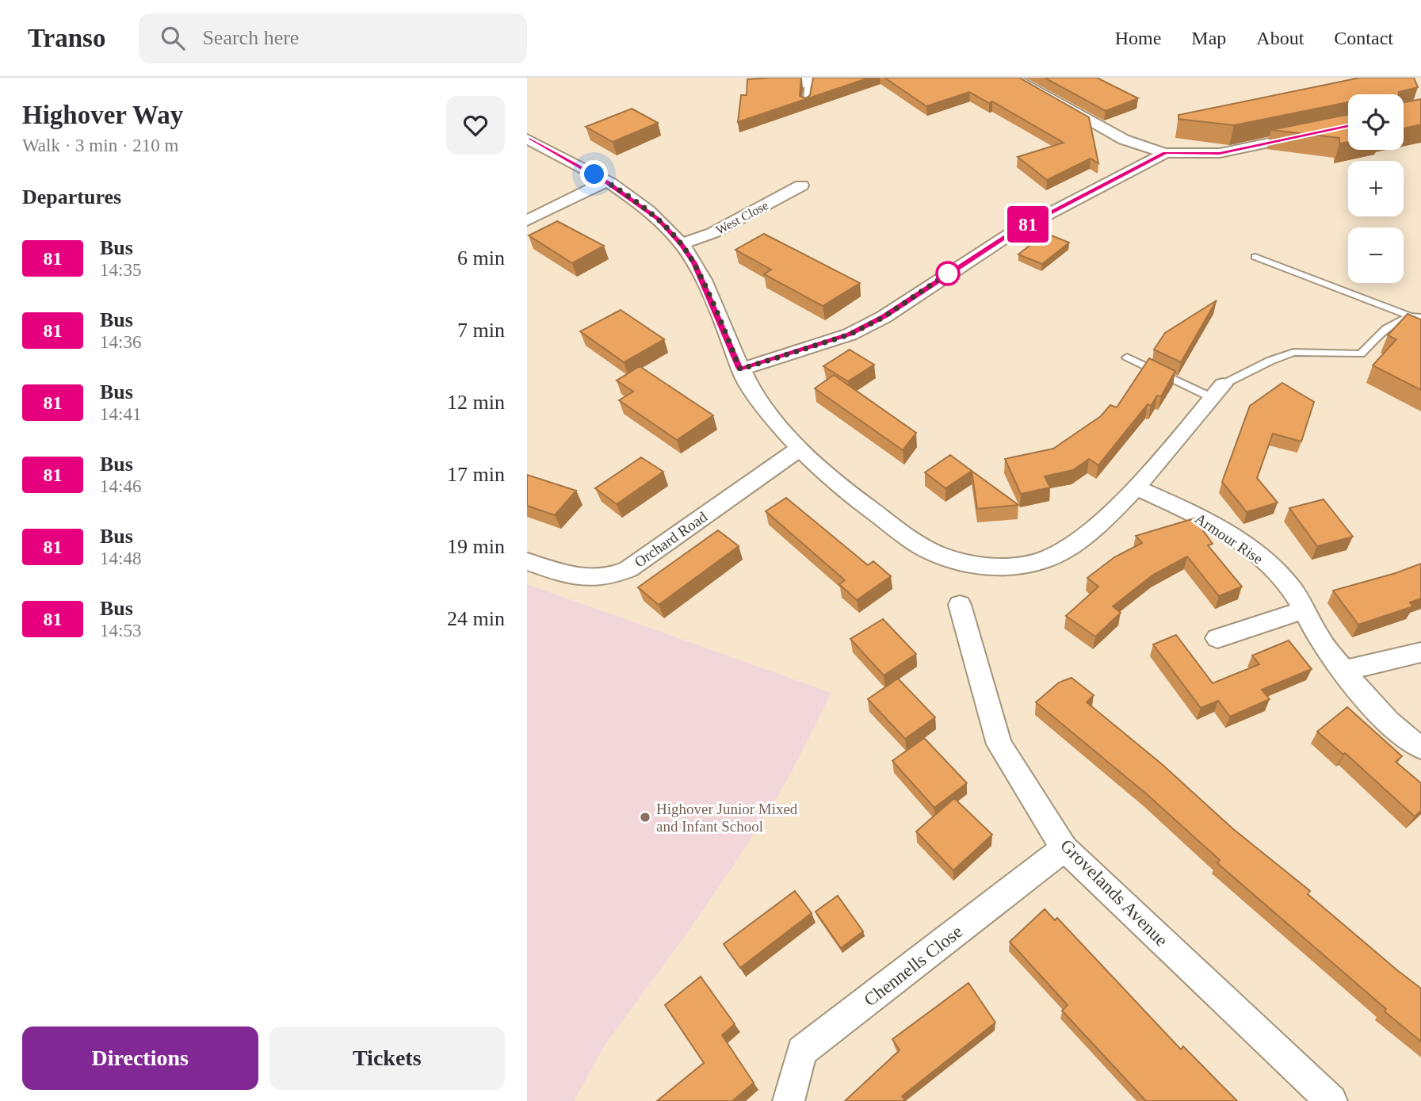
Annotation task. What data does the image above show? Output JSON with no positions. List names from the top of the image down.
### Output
{
  "streets": {
    "street": [
      "West Close",
      "Armour Rise",
      "Orchard Road",
      "Grovelands Avenue",
      "Chennells Close"
    ]
  },
  "crossings": [
    ["Grovelands Avenue", "Chennells Close"]
  ],
  "places": ["Highover Junior Mixed and Infant School"],
  "lines": ["bus line 81"],
  "page": {
    "header": "Transo",
    "search": "Search here",
    "nav": [
      "Home",
      "Map",
      "About",
      "Contact"
    ],
    "heading": [
      ["Highover Way", "Walk · 3 min · 210 m"],
      "Departures"
    ],
    "on_map": "81",
    "map_buttons": ["+", "−"],
    "list": [
      {
        "mark": "81",
        "name": "Bus",
        "note": "14:35",
        "value": "6 min"
      },
      {
        "mark": "81",
        "name": "Bus",
        "note": "14:36",
        "value": "7 min"
      },
      {
        "mark": "81",
        "name": "Bus",
        "note": "14:41",
        "value": "12 min"
      },
      {
        "mark": "81",
        "name": "Bus",
        "note": "14:46",
        "value": "17 min"
      },
      {
        "mark": "81",
        "name": "Bus",
        "note": "14:48",
        "value": "19 min"
      },
      {
        "mark": "81",
        "name": "Bus",
        "note": "14:53",
        "value": "24 min"
      }
    ],
    "buttons": ["Directions", "Tickets"]
  }
}
